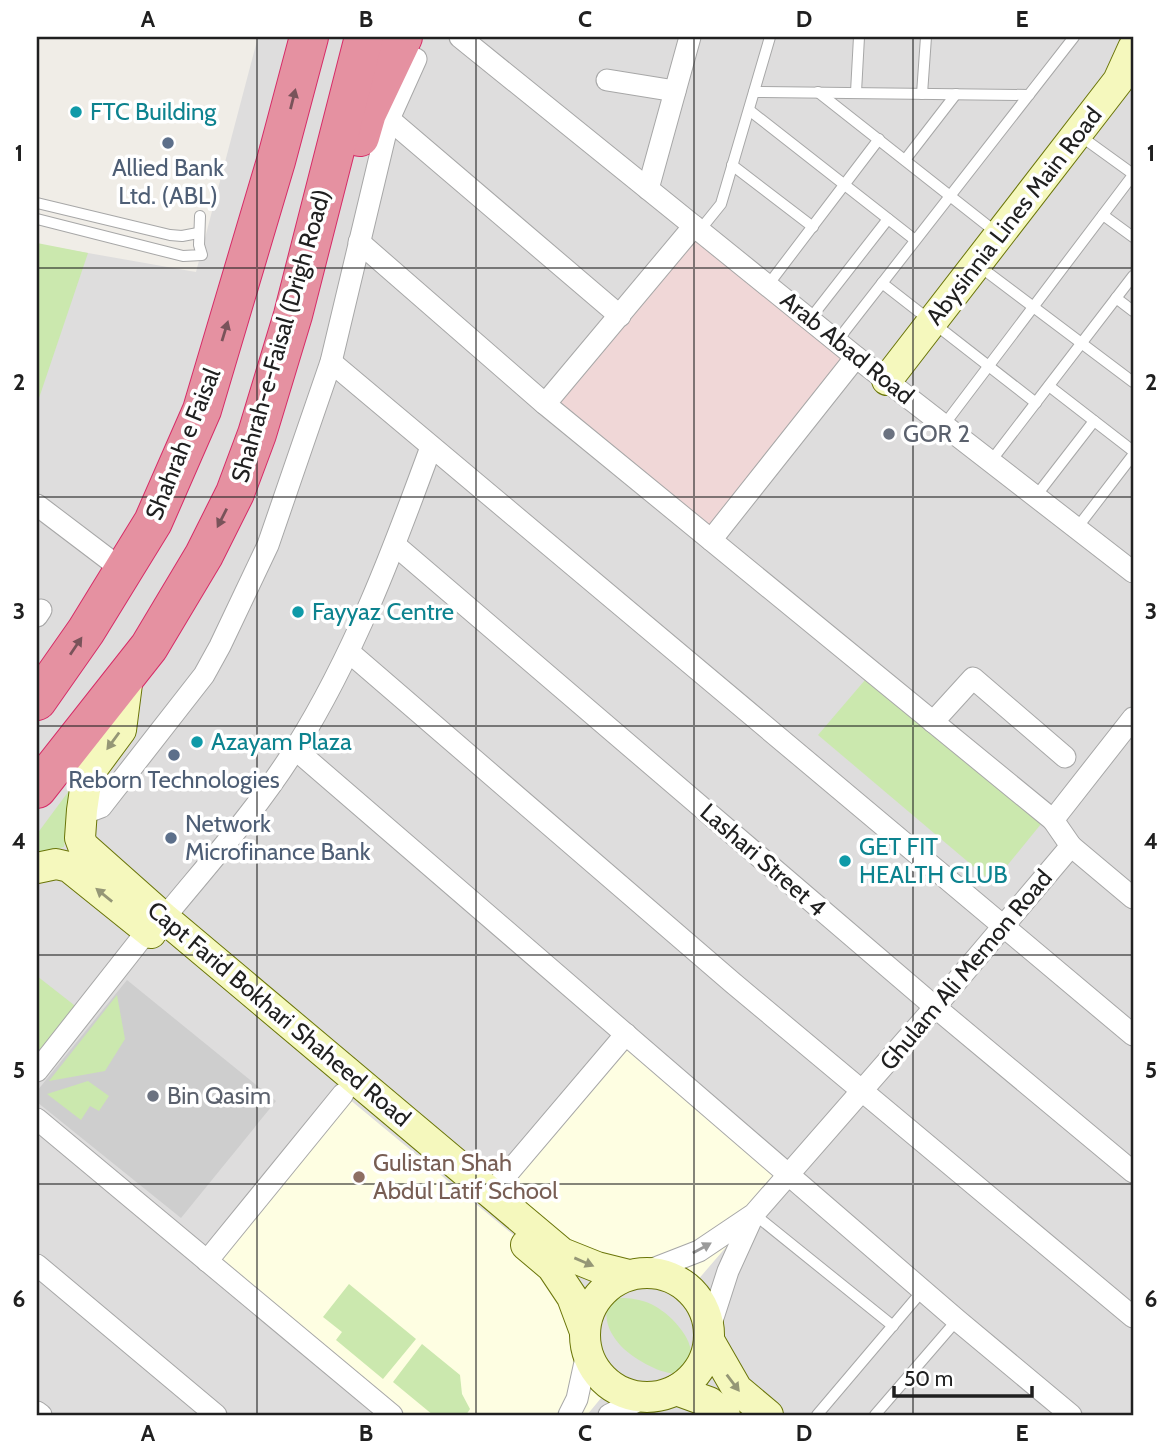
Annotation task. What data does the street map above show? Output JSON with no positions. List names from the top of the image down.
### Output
{
  "streets": {
    "highway": ["Shahrah-e-Faisal (Drigh Road)", "Shahrah e Faisal"],
    "street": [
      "Abysinnia Lines Main Road",
      "Arab Abad Road",
      "Lashari Street 4",
      "Ghulam Ali Memon Road",
      "Capt Farid Bokhari Shaheed Road"
    ]
  },
  "crossings": [
    ["Abysinnia Lines Main Road", "Arab Abad Road"],
    ["Shahrah-e-Faisal (Drigh Road)", "Capt Farid Bokhari Shaheed Road"],
    ["Lashari Street 4", "Ghulam Ali Memon Road"]
  ],
  "one_way": ["Shahrah-e-Faisal (Drigh Road)"],
  "places": [
    "FTC Building",
    "Allied Bank Ltd. (ABL)",
    "GOR 2",
    "Fayyaz Centre",
    "Azayam Plaza",
    "Reborn Technologies",
    "Network Microfinance Bank",
    "GET FIT HEALTH CLUB",
    "Bin Qasim",
    "Gulistan Shah Abdul Latif School"
  ],
  "scale_bar": "50 m",
  "grid": {
    "columns": [
      "A",
      "B",
      "C",
      "D",
      "E"
    ],
    "rows": [
      "1",
      "2",
      "3",
      "4",
      "5",
      "6"
    ]
  }
}
